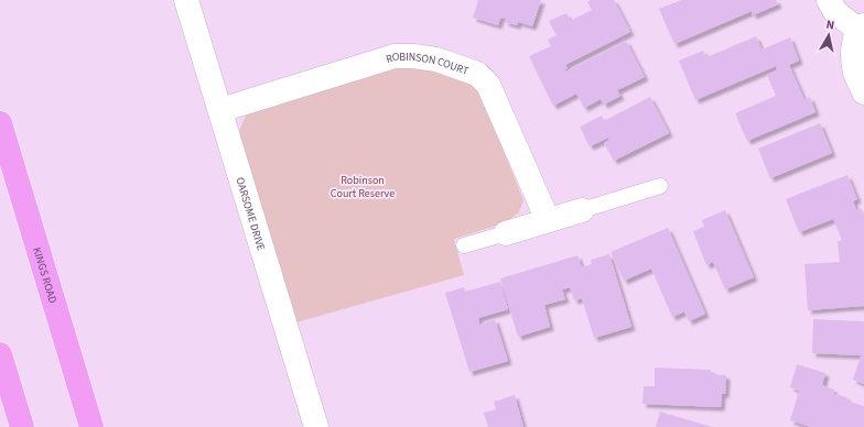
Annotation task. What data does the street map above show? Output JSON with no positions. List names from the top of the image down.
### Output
{
  "streets": {
    "main road": ["KINGS ROAD"],
    "street": ["ROBINSON COURT", "OARSOME DRIVE"]
  },
  "crossings": [
    ["ROBINSON COURT", "OARSOME DRIVE"]
  ],
  "parks": ["Robinson Court Reserve"],
  "north": "top"
}
